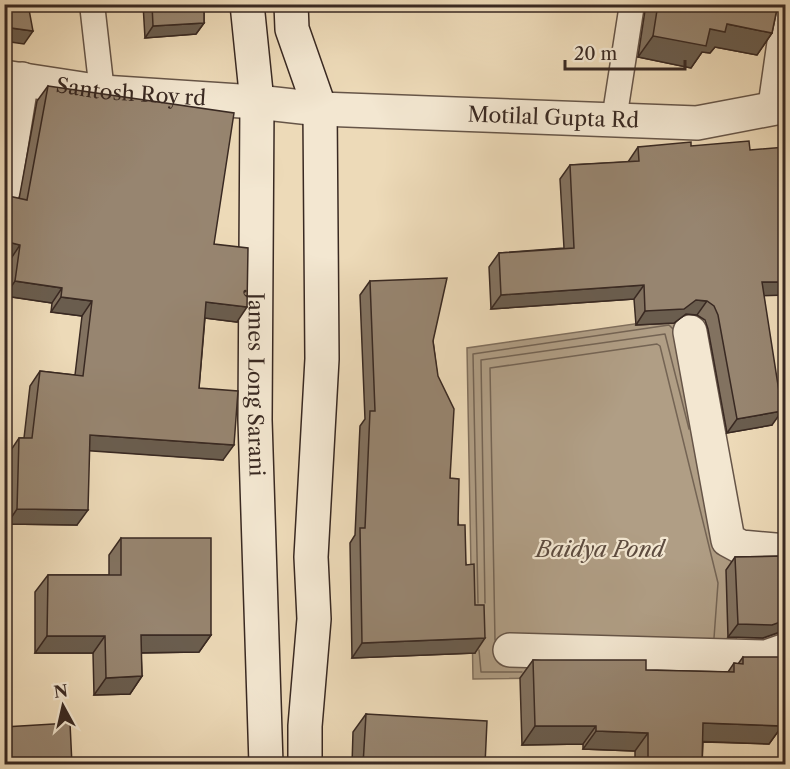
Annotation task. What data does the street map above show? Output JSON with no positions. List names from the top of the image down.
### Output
{
  "streets": {
    "main road": ["Santosh Roy rd", "Motilal Gupta Rd", "James Long Sarani"]
  },
  "crossings": [
    ["Santosh Roy rd", "Motilal Gupta Rd"],
    ["Santosh Roy rd", "James Long Sarani"]
  ],
  "water": ["Baidya Pond"],
  "scale_bar": "20 m",
  "north": "top"
}
